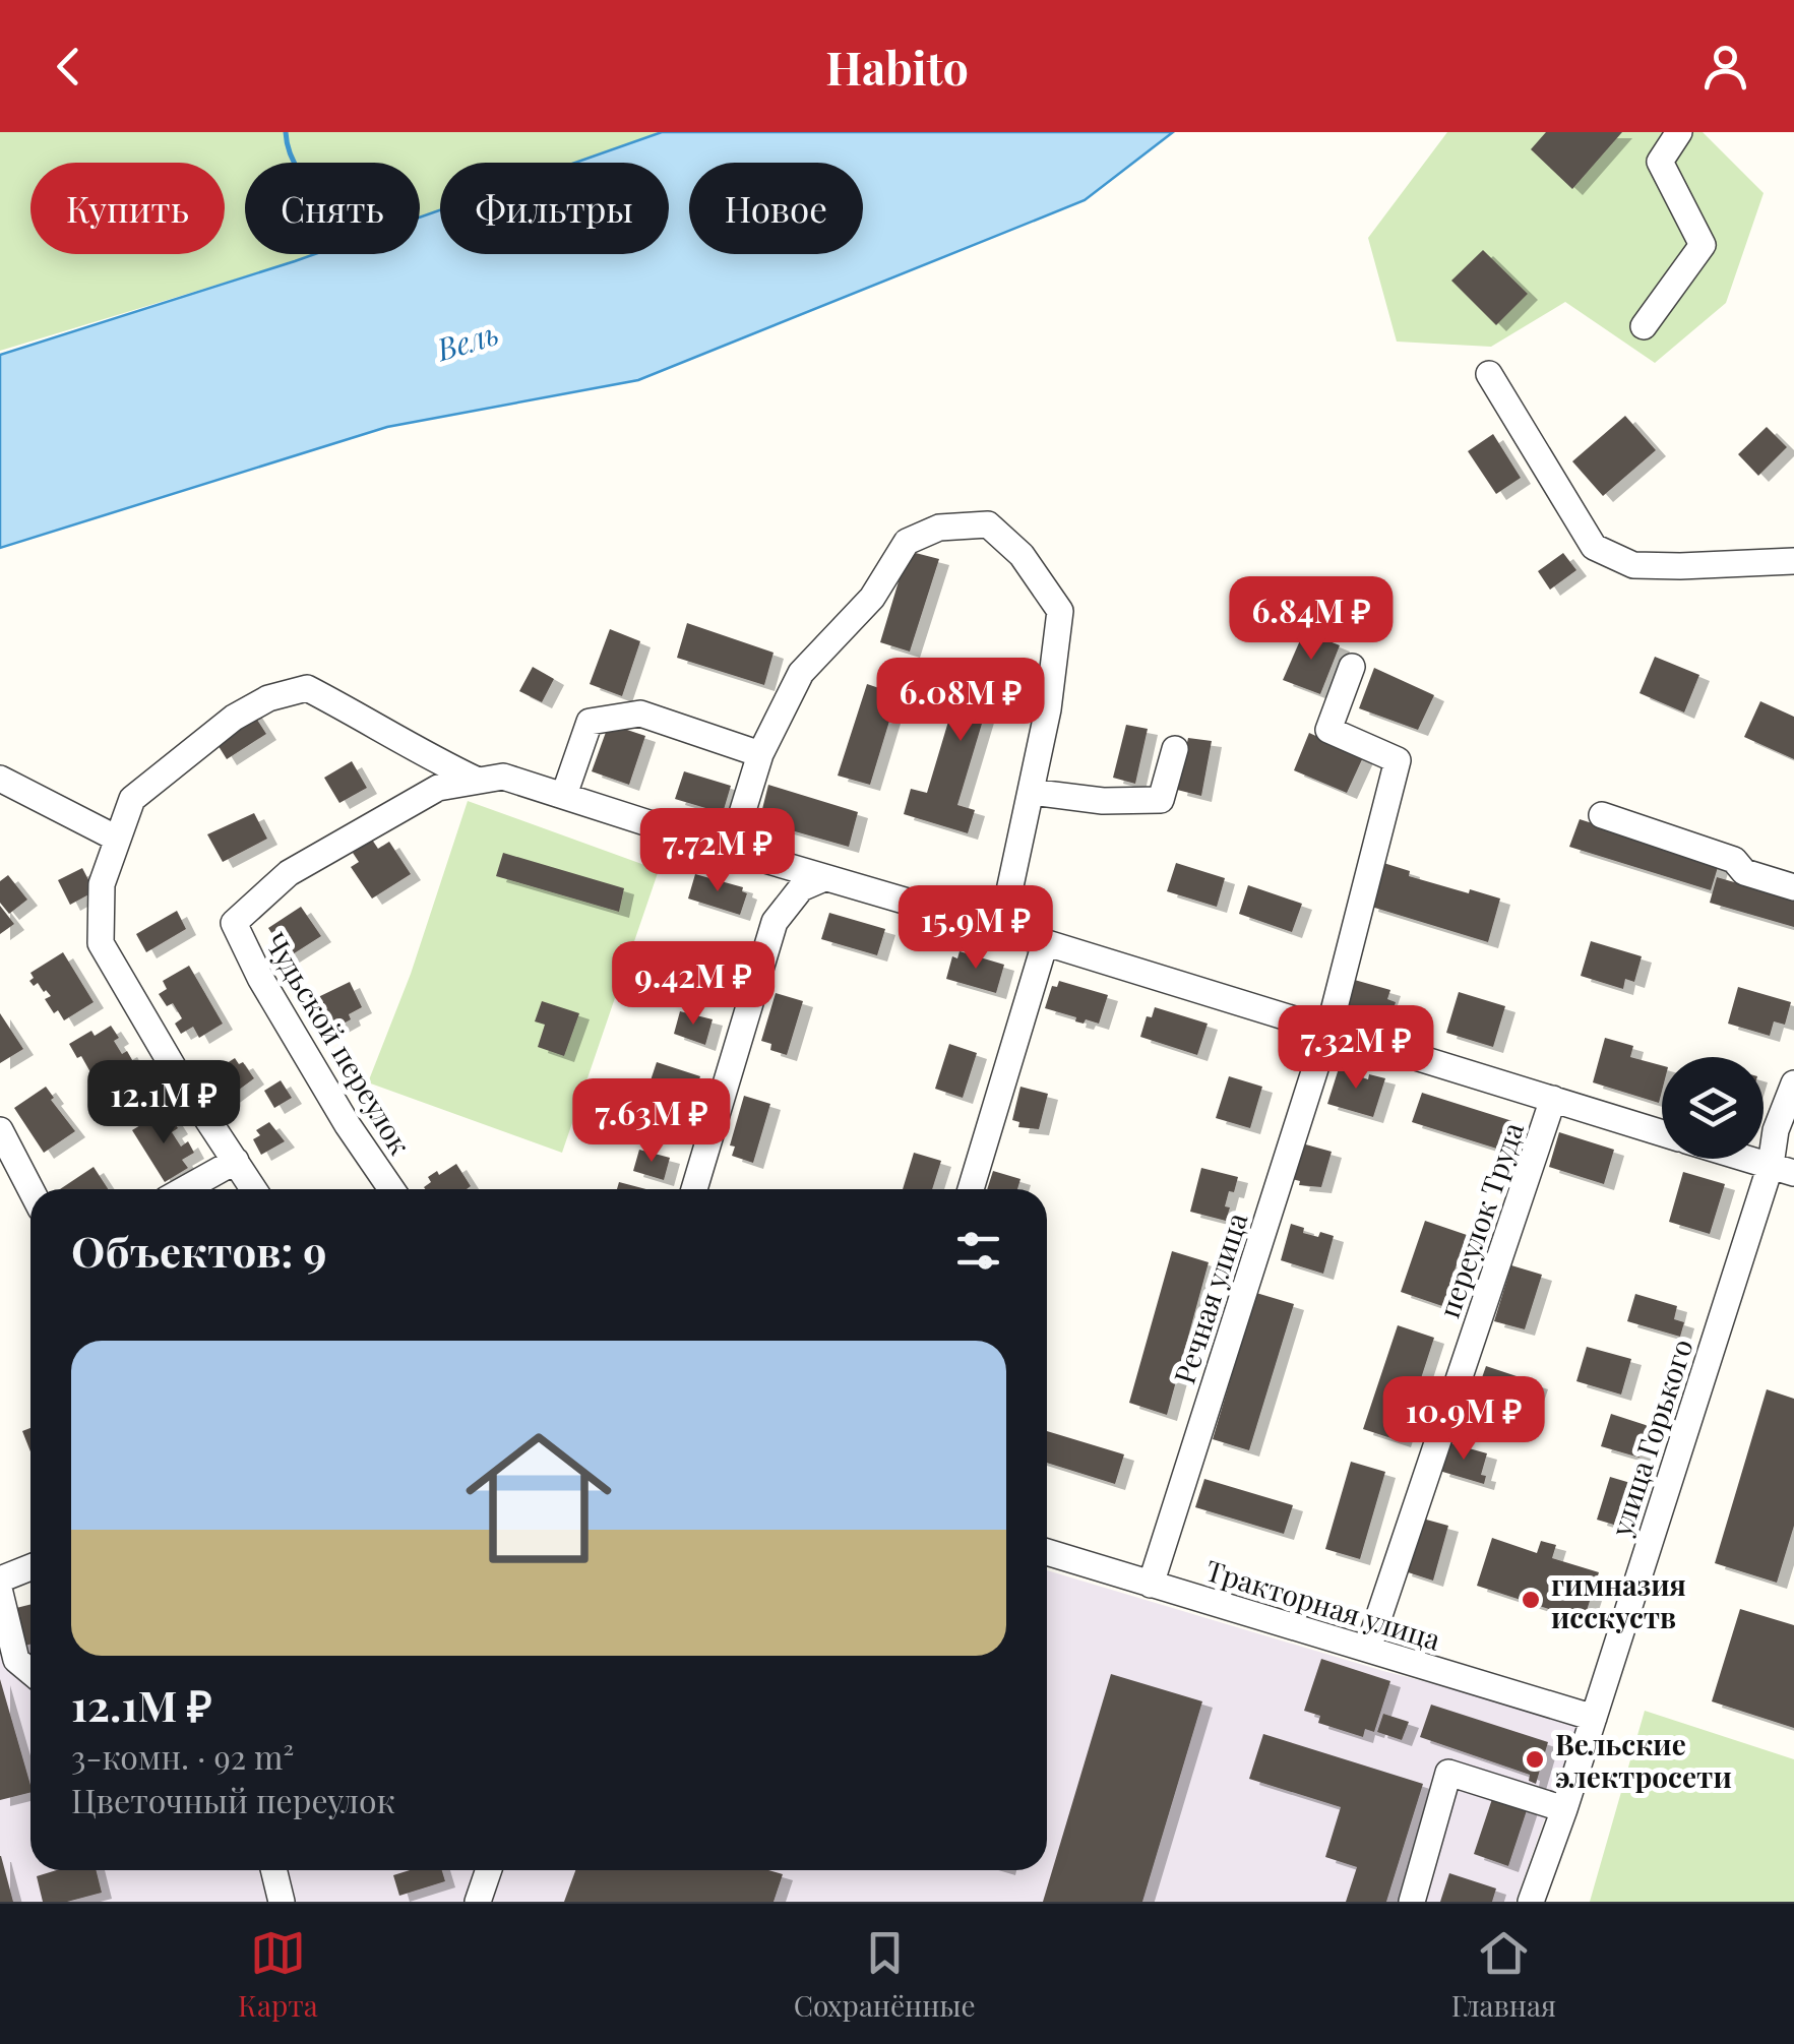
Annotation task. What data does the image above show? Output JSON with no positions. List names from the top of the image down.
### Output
{
  "streets": {
    "street": [
      "Чудьской переулок",
      "переулок Труда",
      "Речная улица",
      "улица Горького",
      "Тракторная улица"
    ]
  },
  "crossings": [
    ["переулок Труда", "Тракторная улица"],
    ["Речная улица", "Тракторная улица"],
    ["улица Горького", "Тракторная улица"]
  ],
  "water": ["Вель"],
  "places": ["гимназия исскуств", "Вельские электросети"],
  "page": {
    "header": "Habito",
    "chip": [
      "Купить",
      "Снять",
      "Фильтры",
      "Новое"
    ],
    "price": [
      "6.84M ₽",
      "6.08M ₽",
      "7.72M ₽",
      "15.9M ₽",
      "9.42M ₽",
      "7.32M ₽",
      "12.1M ₽",
      "7.63M ₽",
      "10.9M ₽"
    ],
    "heading": "Объектов: 9",
    "list": [
      {
        "name": "12.1M ₽",
        "note": "3-комн. · 92 m² · Цветочный переулок"
      }
    ],
    "tabs": ["Карта", "Сохранённые", "Главная"]
  }
}
